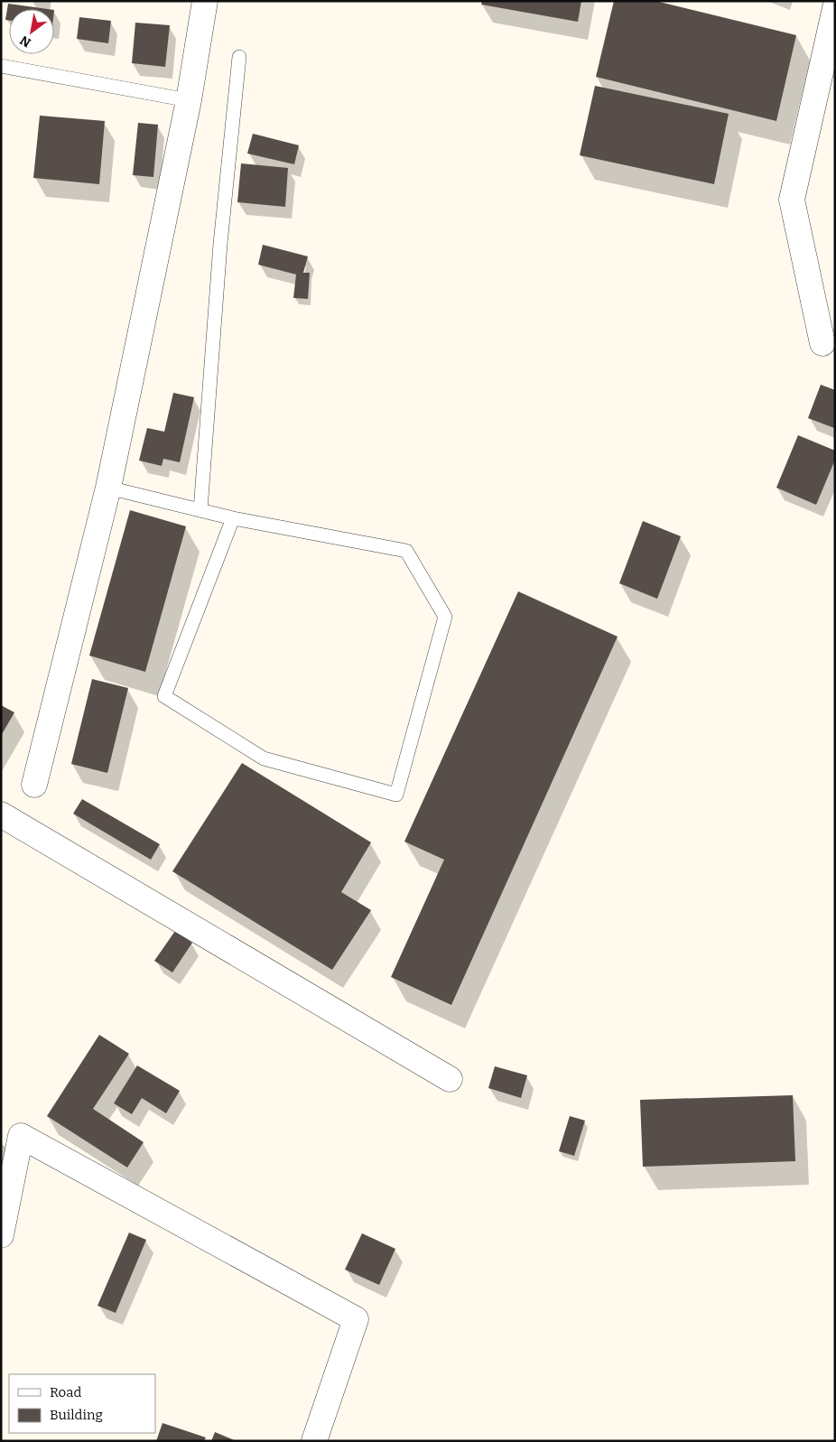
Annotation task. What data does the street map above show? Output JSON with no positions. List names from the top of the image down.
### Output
{
  "legend": ["Road", "Building"],
  "north": "bottom left"
}
